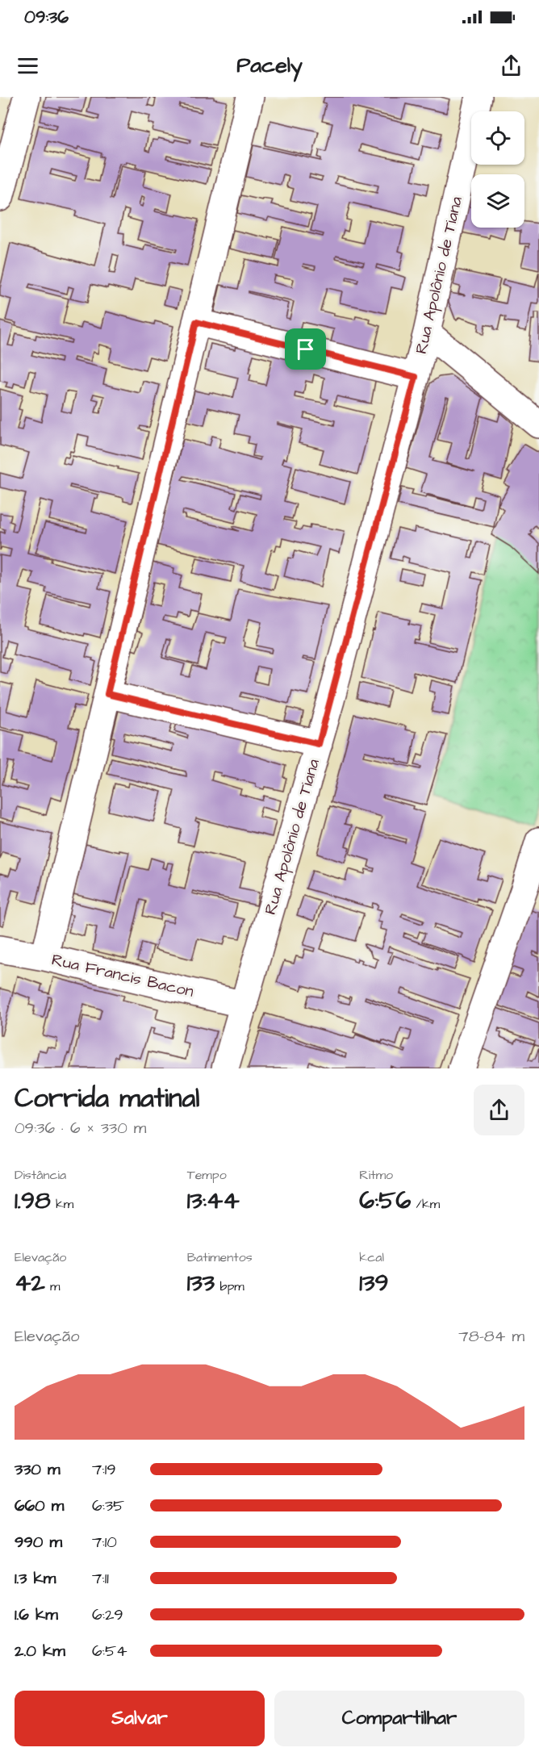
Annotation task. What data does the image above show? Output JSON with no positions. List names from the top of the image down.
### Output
{
  "streets": {
    "street": ["Rua Apolônio de Tiana", "Rua Francis Bacon"]
  },
  "crossings": [
    ["Rua Apolônio de Tiana", "Rua Francis Bacon"]
  ],
  "page": {
    "status": "09:36",
    "header": "Pacely",
    "heading": ["Corrida matinal", "09:36 · 6 × 330 m"],
    "stats": [
      ["Distância", "1.98 km"],
      ["Tempo", "13:44"],
      ["Ritmo", "6:56 /km"],
      ["Elevação", "42 m"],
      ["Batimentos", "133 bpm"],
      ["kcal", "139"]
    ],
    "chart": ["Elevação", "78–84 m"],
    "list": [
      {
        "name": "330 m",
        "note": "7:19"
      },
      {
        "name": "660 m",
        "note": "6:35"
      },
      {
        "name": "990 m",
        "note": "7:10"
      },
      {
        "name": "1.3 km",
        "note": "7:11"
      },
      {
        "name": "1.6 km",
        "note": "6:29"
      },
      {
        "name": "2.0 km",
        "note": "6:54"
      }
    ],
    "buttons": ["Salvar", "Compartilhar"]
  }
}
